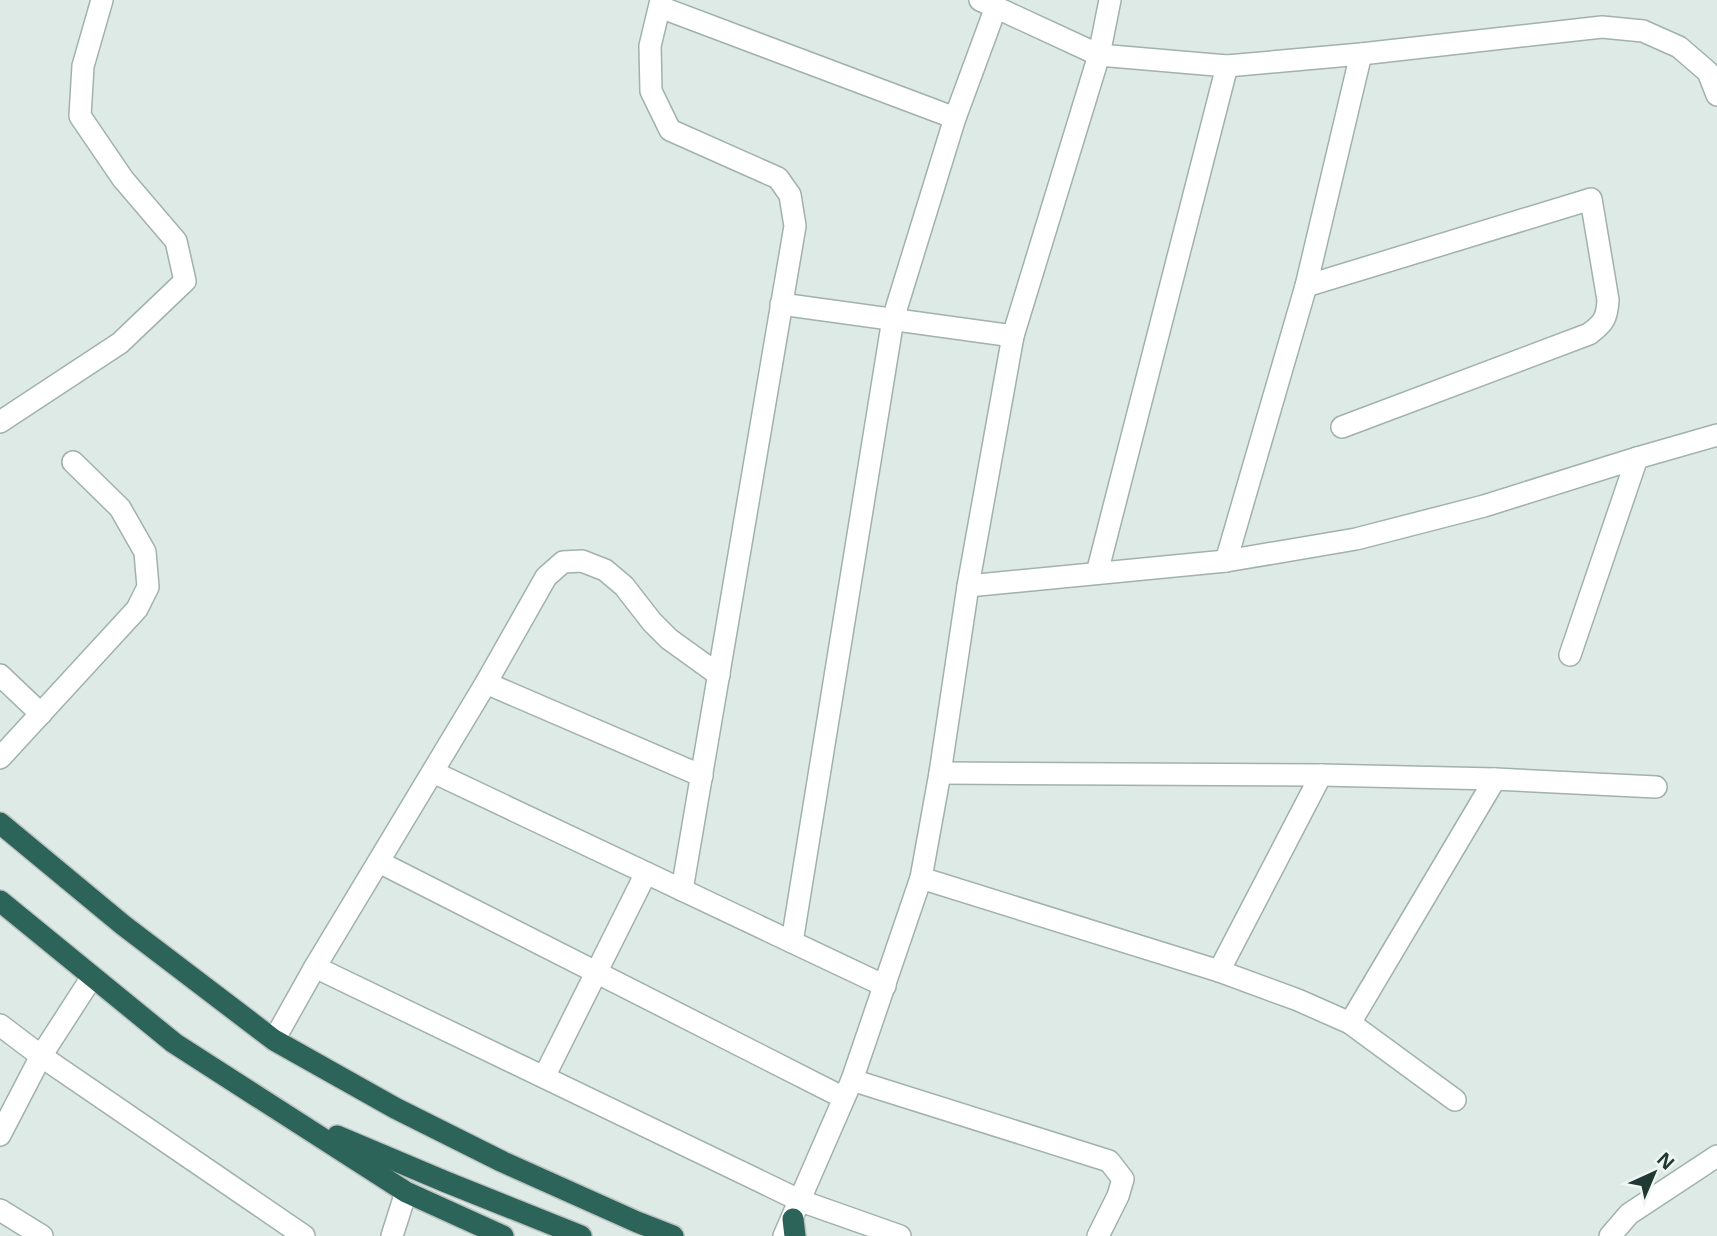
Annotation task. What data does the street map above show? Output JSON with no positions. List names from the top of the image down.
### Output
{
  "north": "top right"
}
